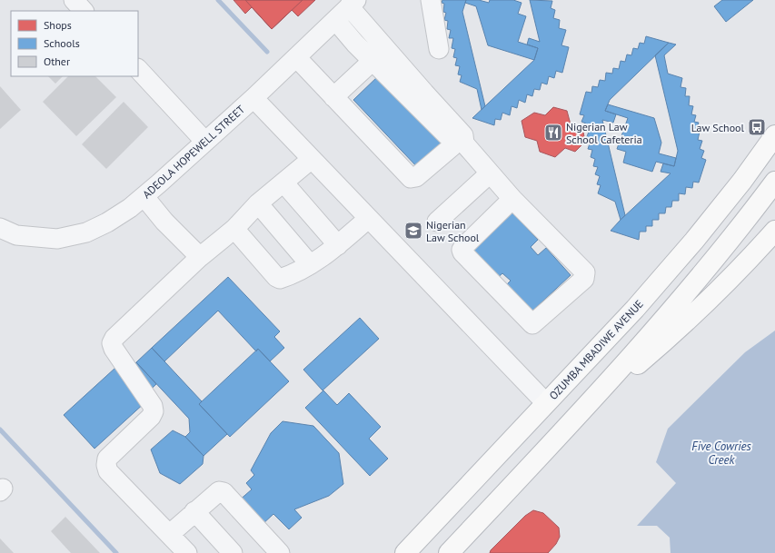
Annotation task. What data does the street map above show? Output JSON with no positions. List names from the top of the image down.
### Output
{
  "streets": {
    "highway": ["OZUMBA MBADIWE AVENUE"],
    "street": ["ADEOLA HOPEWELL STREET"]
  },
  "water": ["Five Cowries Creek"],
  "places": {
    "bus stop": ["Law School"],
    "restaurant": ["Nigerian Law School Cafeteria"],
    "school or university": ["Nigerian Law School"]
  },
  "legend": ["Shops", "Schools", "Other"]
}
